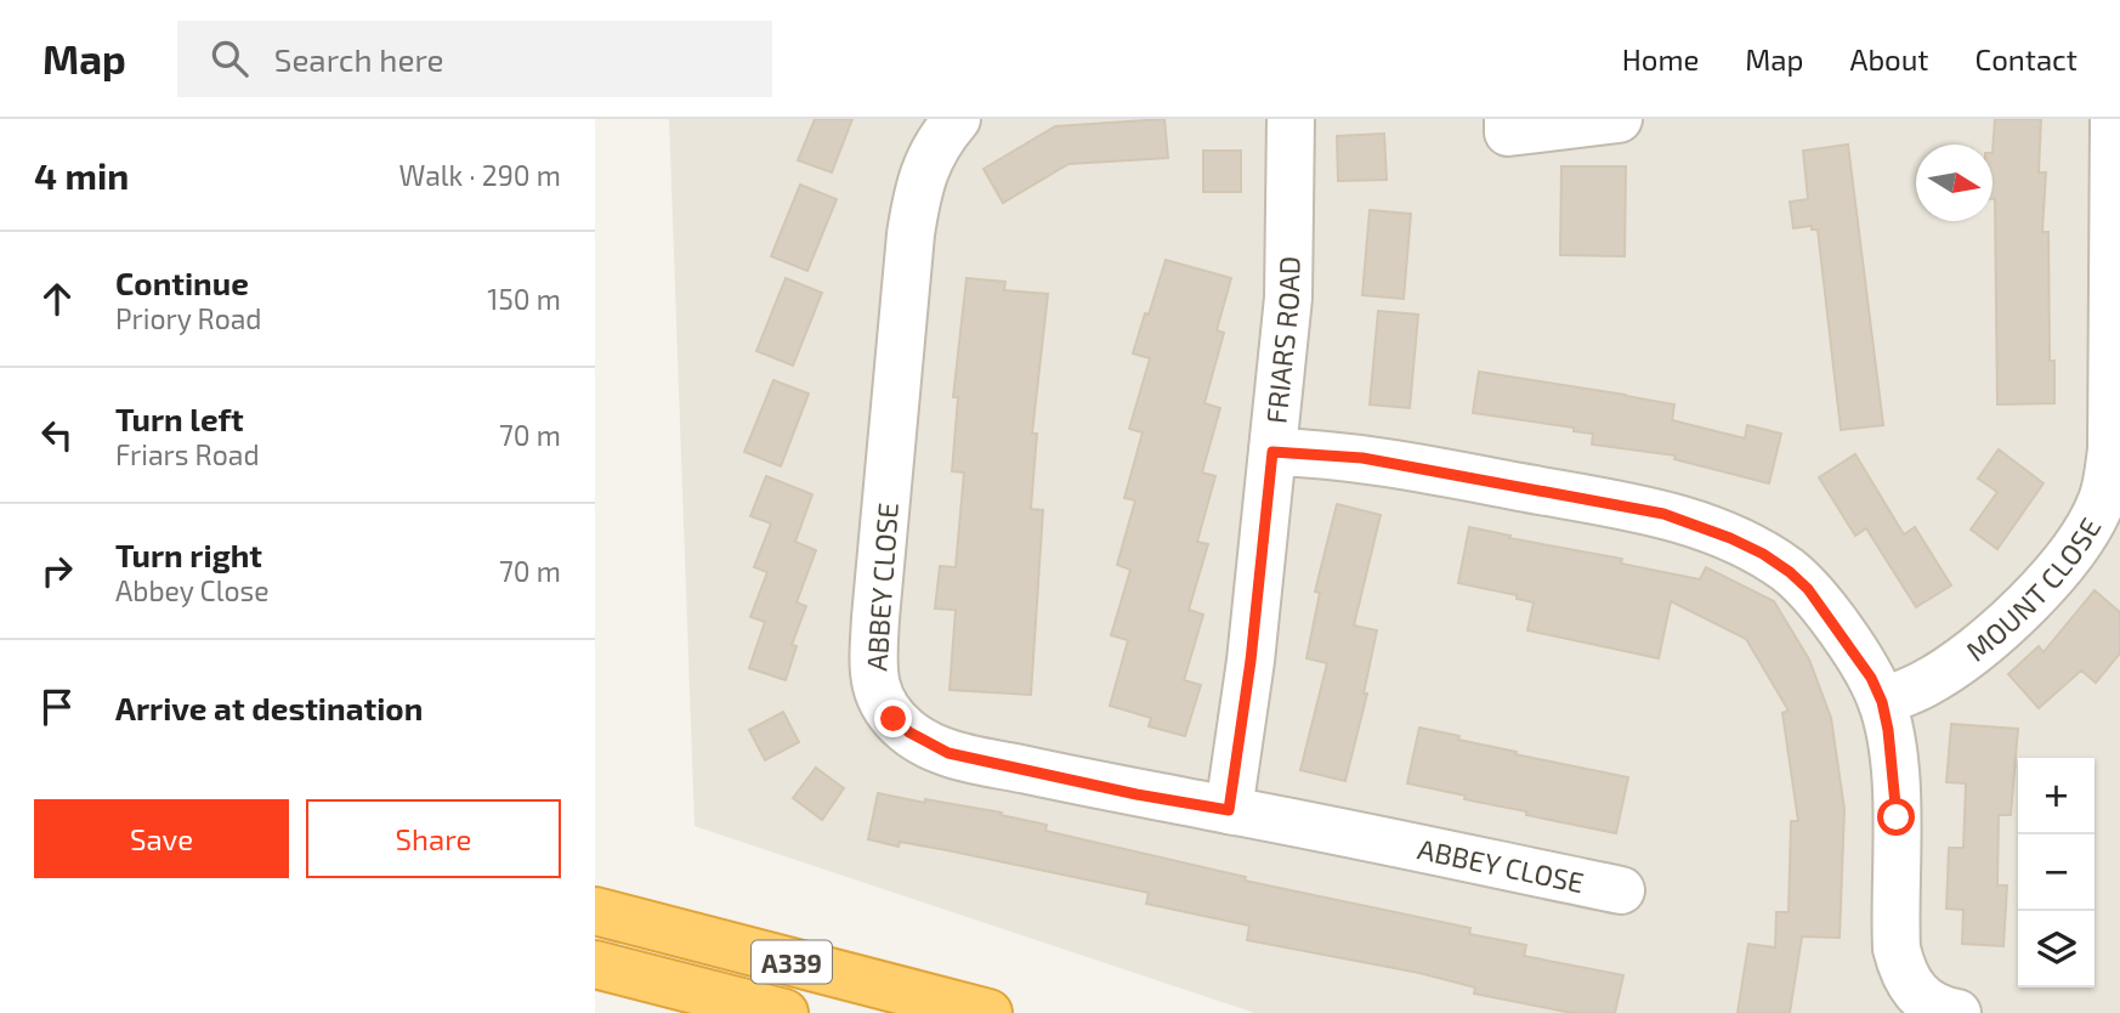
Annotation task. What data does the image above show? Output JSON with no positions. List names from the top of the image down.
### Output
{
  "streets": {
    "highway": ["A339"],
    "street": ["FRIARS ROAD", "MOUNT CLOSE", "ABBEY CLOSE"]
  },
  "crossings": [
    ["FRIARS ROAD", "ABBEY CLOSE"]
  ],
  "north": "right",
  "page": {
    "header": "Map",
    "search": "Search here",
    "nav": [
      "Home",
      "Map",
      "About",
      "Contact"
    ],
    "heading": ["4 min", "Walk · 290 m"],
    "list": [
      ["Continue", "Priory Road", "150 m"],
      ["Turn left", "Friars Road", "70 m"],
      ["Turn right", "Abbey Close", "70 m"],
      "Arrive at destination"
    ],
    "map_buttons": ["+", "−"],
    "buttons": ["Save", "Share"]
  }
}
